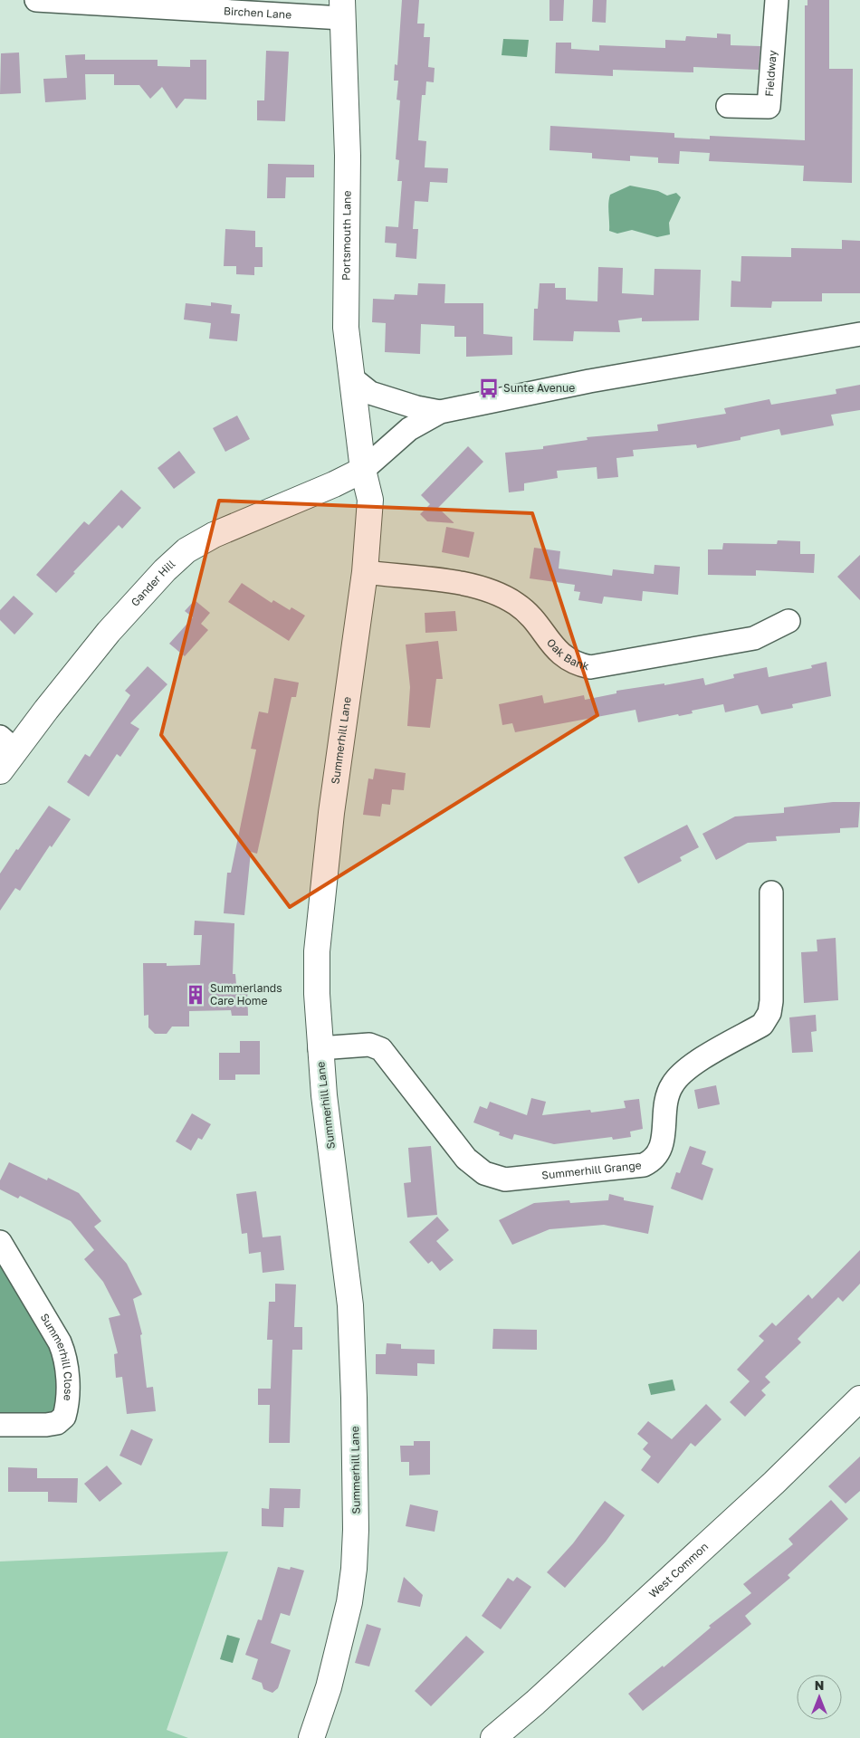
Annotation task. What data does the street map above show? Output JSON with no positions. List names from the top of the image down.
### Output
{
  "streets": {
    "street": [
      "Birchen Lane",
      "Fieldway",
      "Portsmouth Lane",
      "Gander Hill",
      "Oak Bank",
      "Summerhill Lane",
      "Summerhill Grange",
      "Summerhill Close",
      "West Common"
    ]
  },
  "crossings": [
    ["Birchen Lane", "Portsmouth Lane"],
    ["Portsmouth Lane", "Gander Hill"],
    ["Portsmouth Lane", "Summerhill Lane"],
    ["Gander Hill", "Summerhill Lane"],
    ["Oak Bank", "Summerhill Lane"],
    ["Summerhill Lane", "Summerhill Grange"]
  ],
  "places": {
    "bus stop": ["Sunte Avenue"],
    "building": ["Summerlands Care Home"]
  },
  "north": "top"
}
